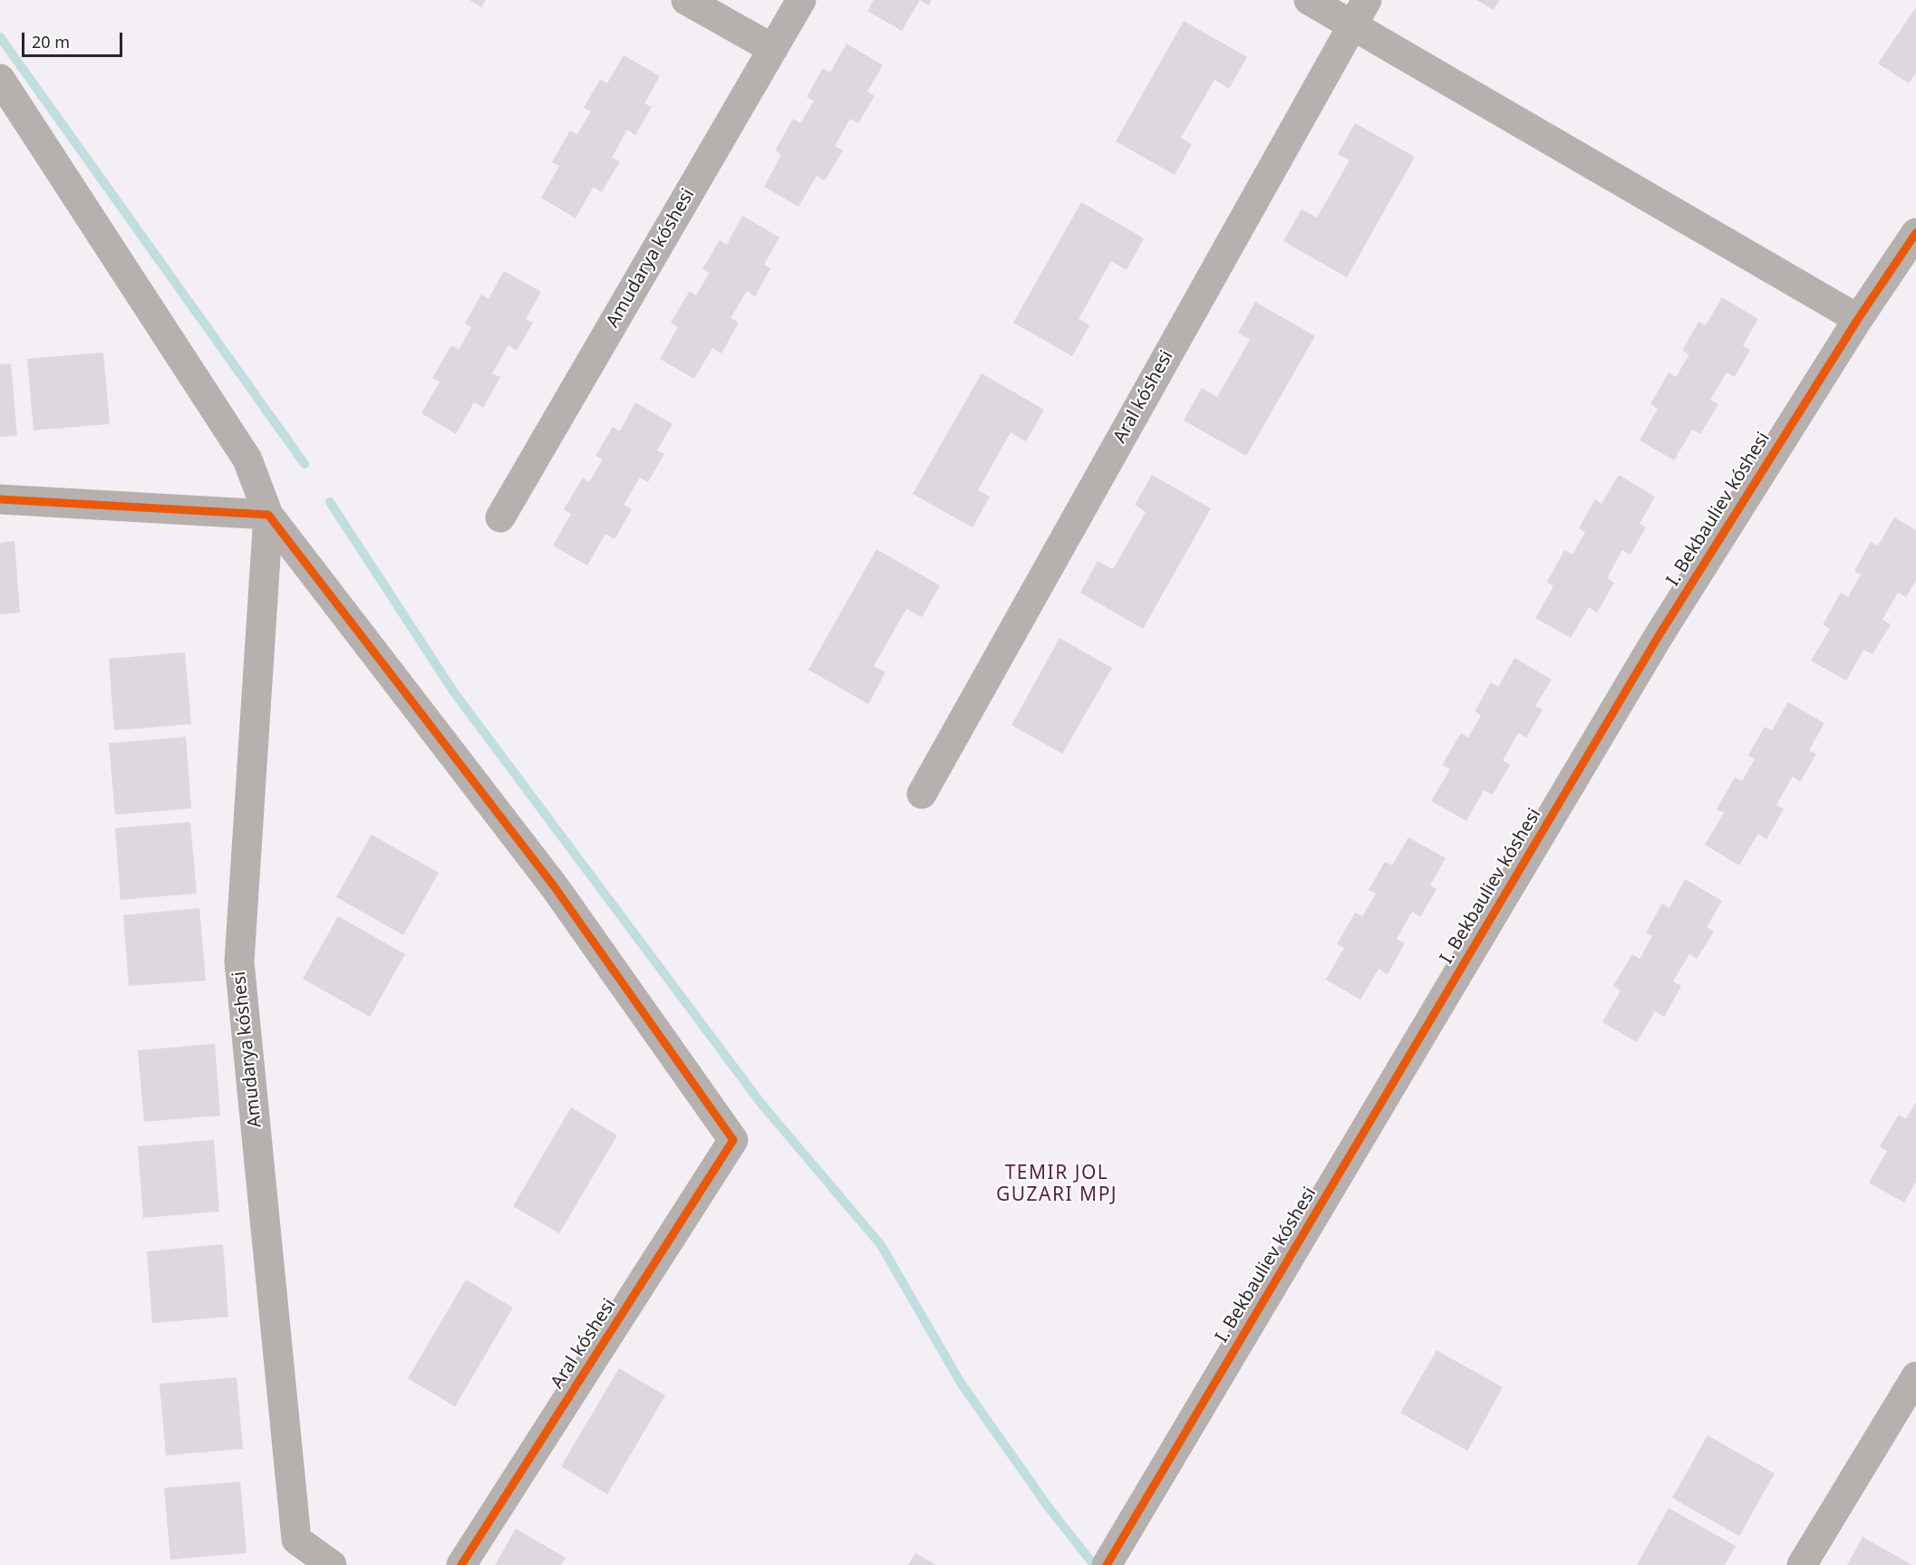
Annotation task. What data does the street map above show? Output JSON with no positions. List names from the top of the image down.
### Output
{
  "streets": {
    "street": ["Amudarya kóshesi", "Aral kóshesi", "I. Bekbauliev kóshesi"]
  },
  "crossings": [
    ["Amudarya kóshesi", "Aral kóshesi"]
  ],
  "districts": ["TEMIR JOL GUZARI MPJ"],
  "scale_bar": "20 m"
}
